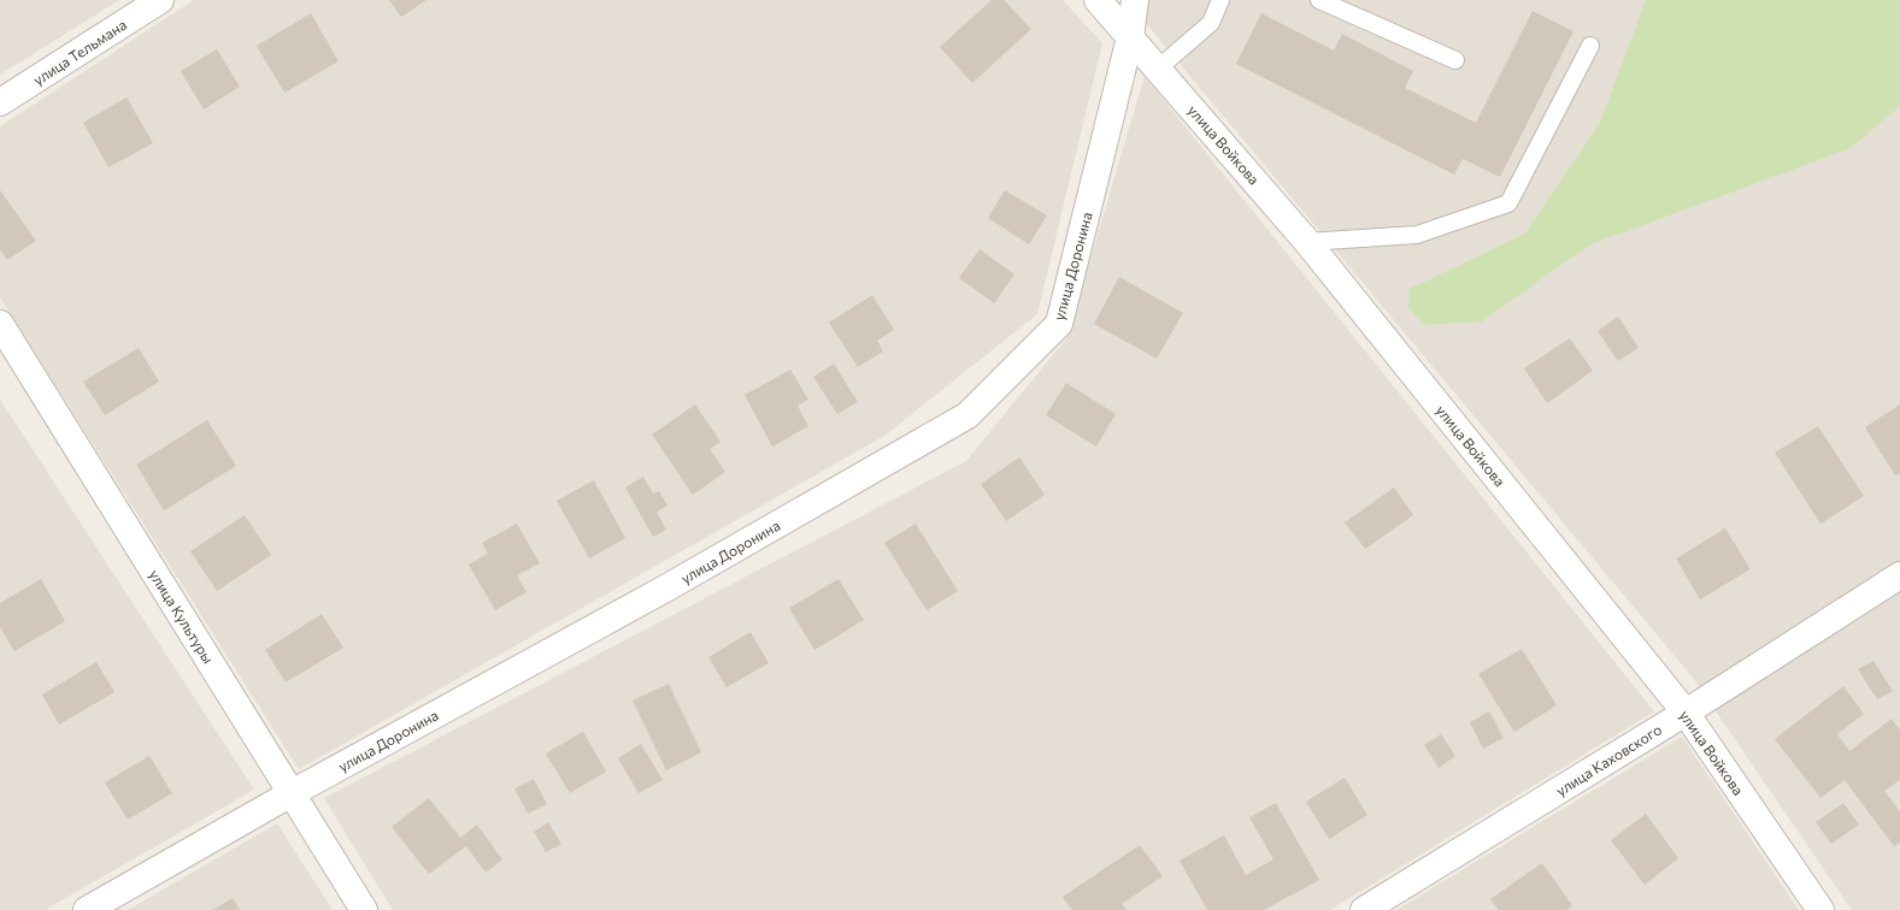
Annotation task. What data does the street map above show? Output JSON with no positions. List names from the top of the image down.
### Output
{
  "streets": {
    "street": [
      "улица Тельмана",
      "улица Войкова",
      "улица Доронина",
      "улица Культуры",
      "улица Каховского"
    ]
  },
  "crossings": [
    ["улица Войкова", "улица Доронина"],
    ["улица Войкова", "улица Каховского"],
    ["улица Доронина", "улица Культуры"]
  ]
}
